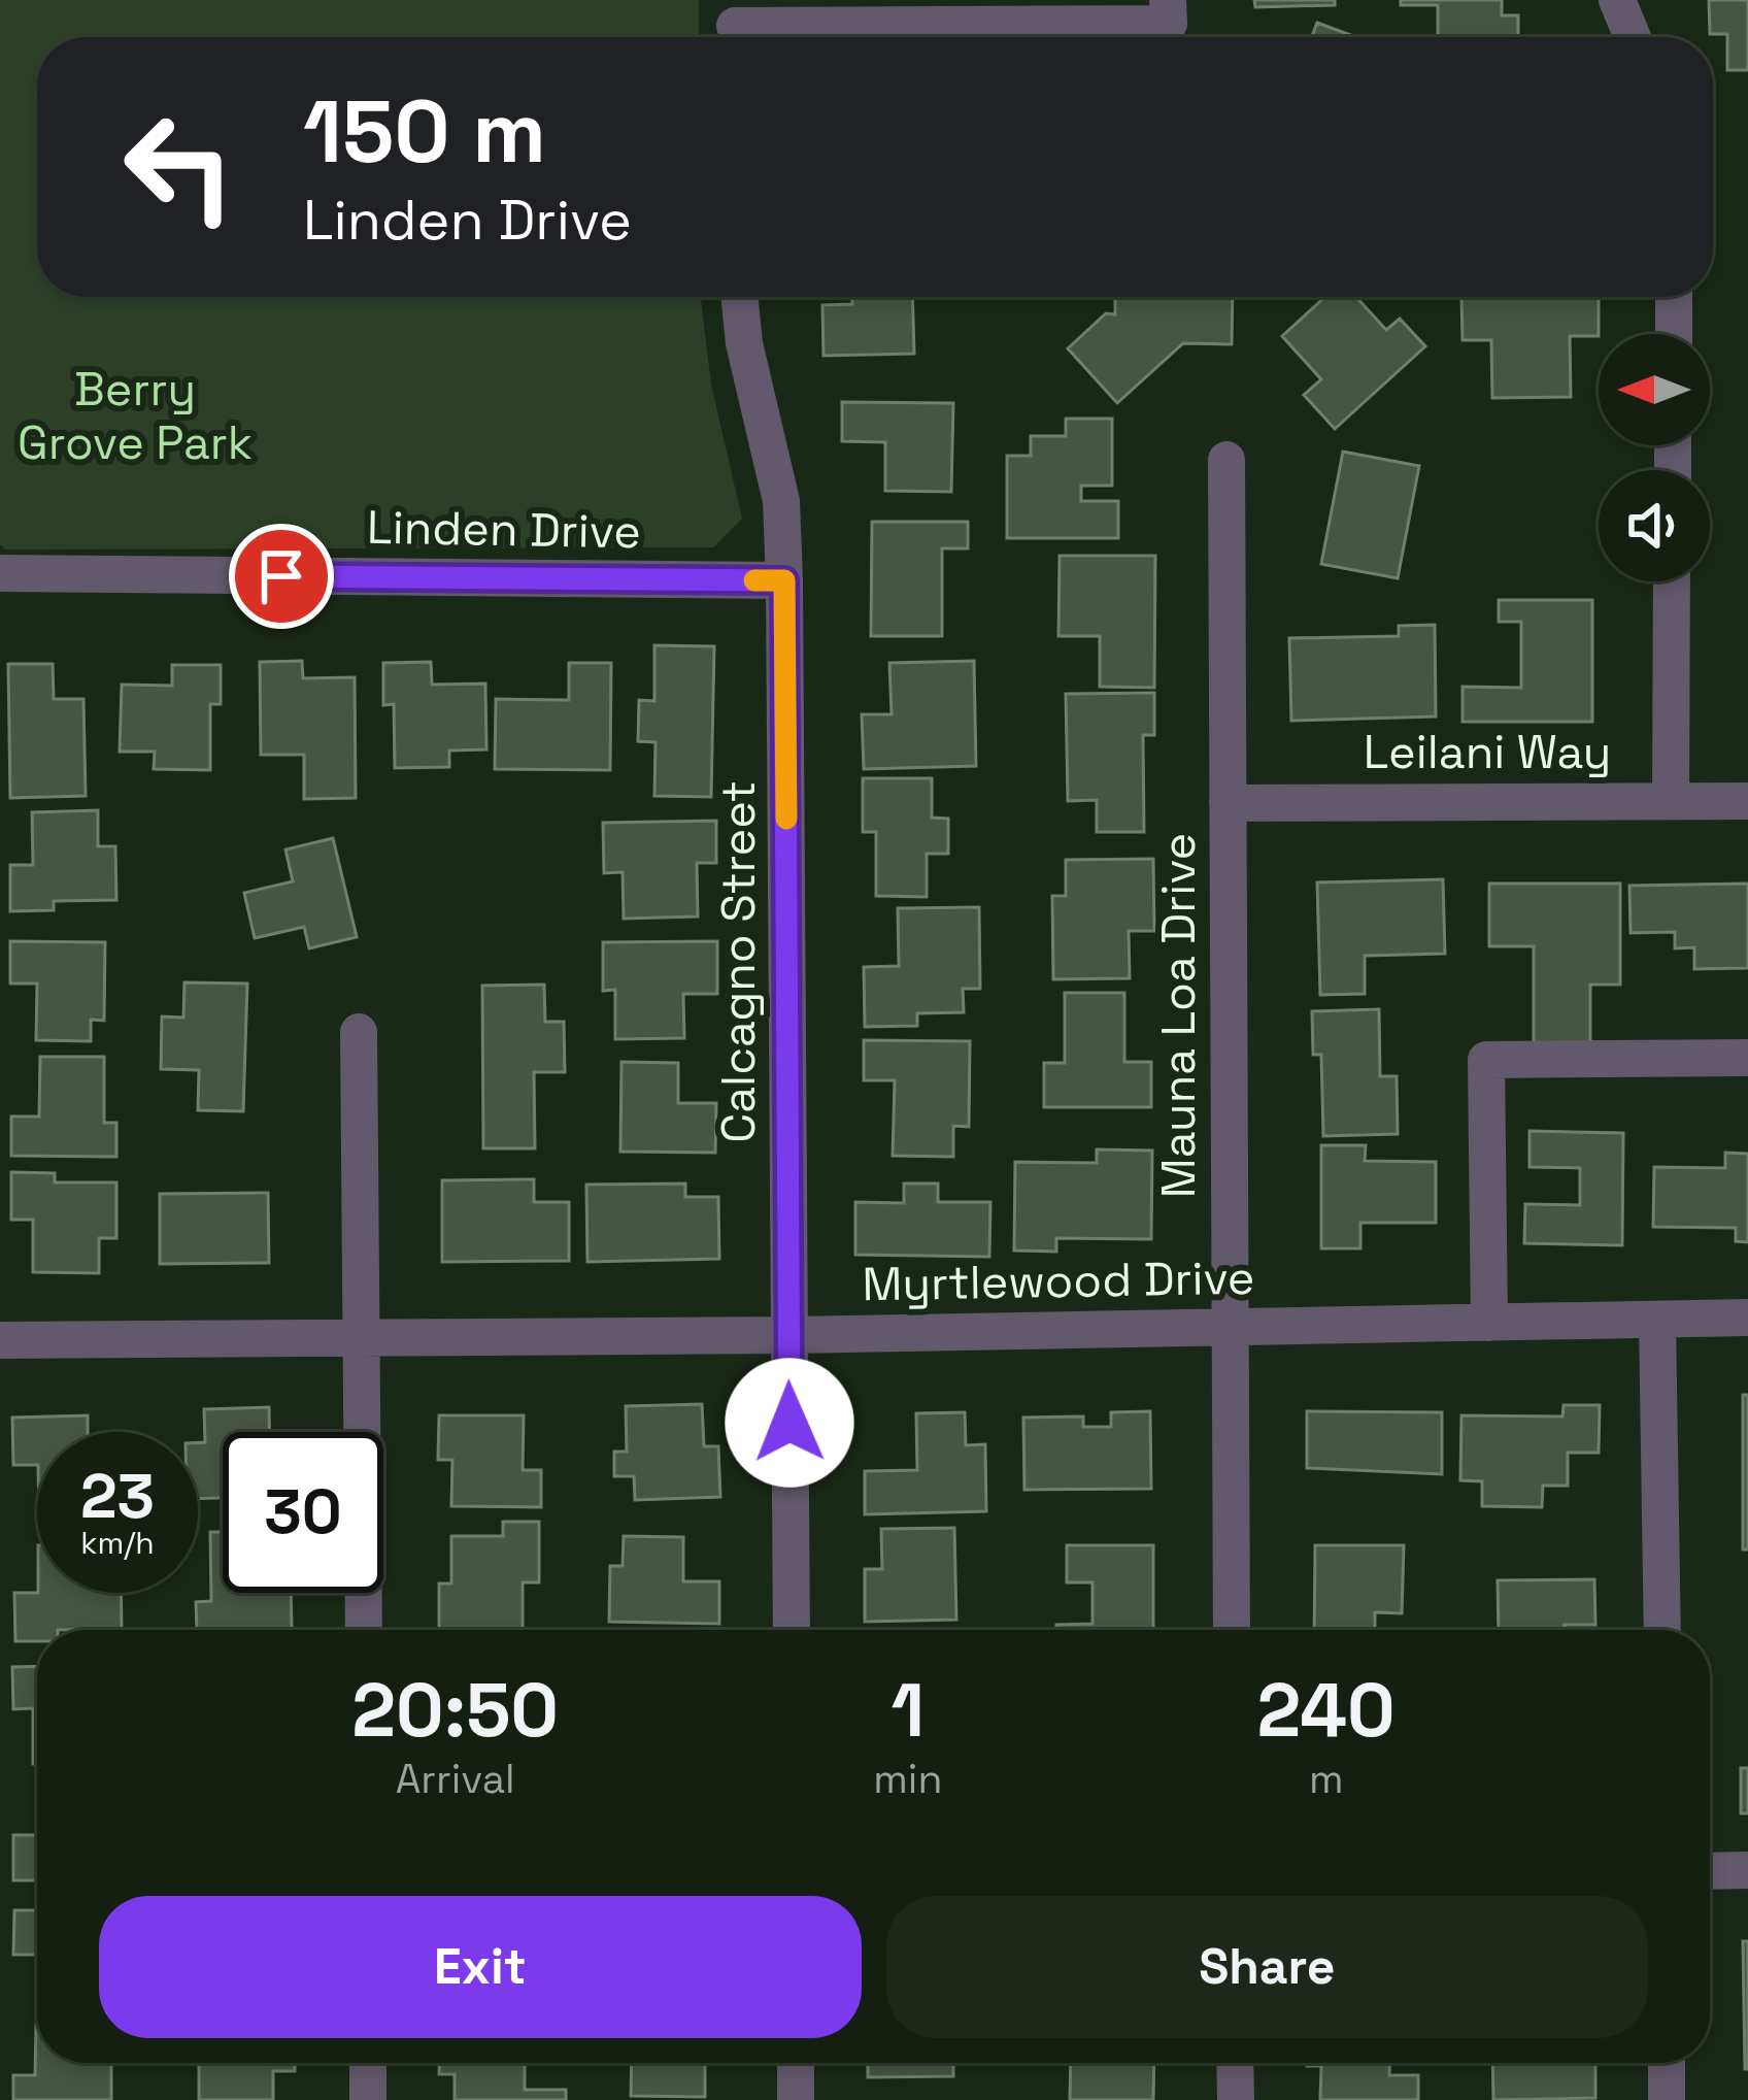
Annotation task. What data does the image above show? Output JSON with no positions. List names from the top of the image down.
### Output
{
  "streets": {
    "street": [
      "Linden Drive",
      "Leilani Way",
      "Calcagno Street",
      "Mauna Loa Drive",
      "Myrtlewood Drive"
    ]
  },
  "crossings": [
    ["Linden Drive", "Calcagno Street"],
    ["Leilani Way", "Mauna Loa Drive"],
    ["Calcagno Street", "Myrtlewood Drive"],
    ["Mauna Loa Drive", "Myrtlewood Drive"]
  ],
  "parks": ["Berry Grove Park"],
  "north": "left",
  "page": {
    "turn": ["150 m", "Linden Drive"],
    "speed": "23 km/h",
    "limit": "30",
    "eta": [
      "20:50",
      "Arrival",
      "1",
      "min",
      "240",
      "m"
    ],
    "buttons": ["Exit", "Share"]
  }
}
